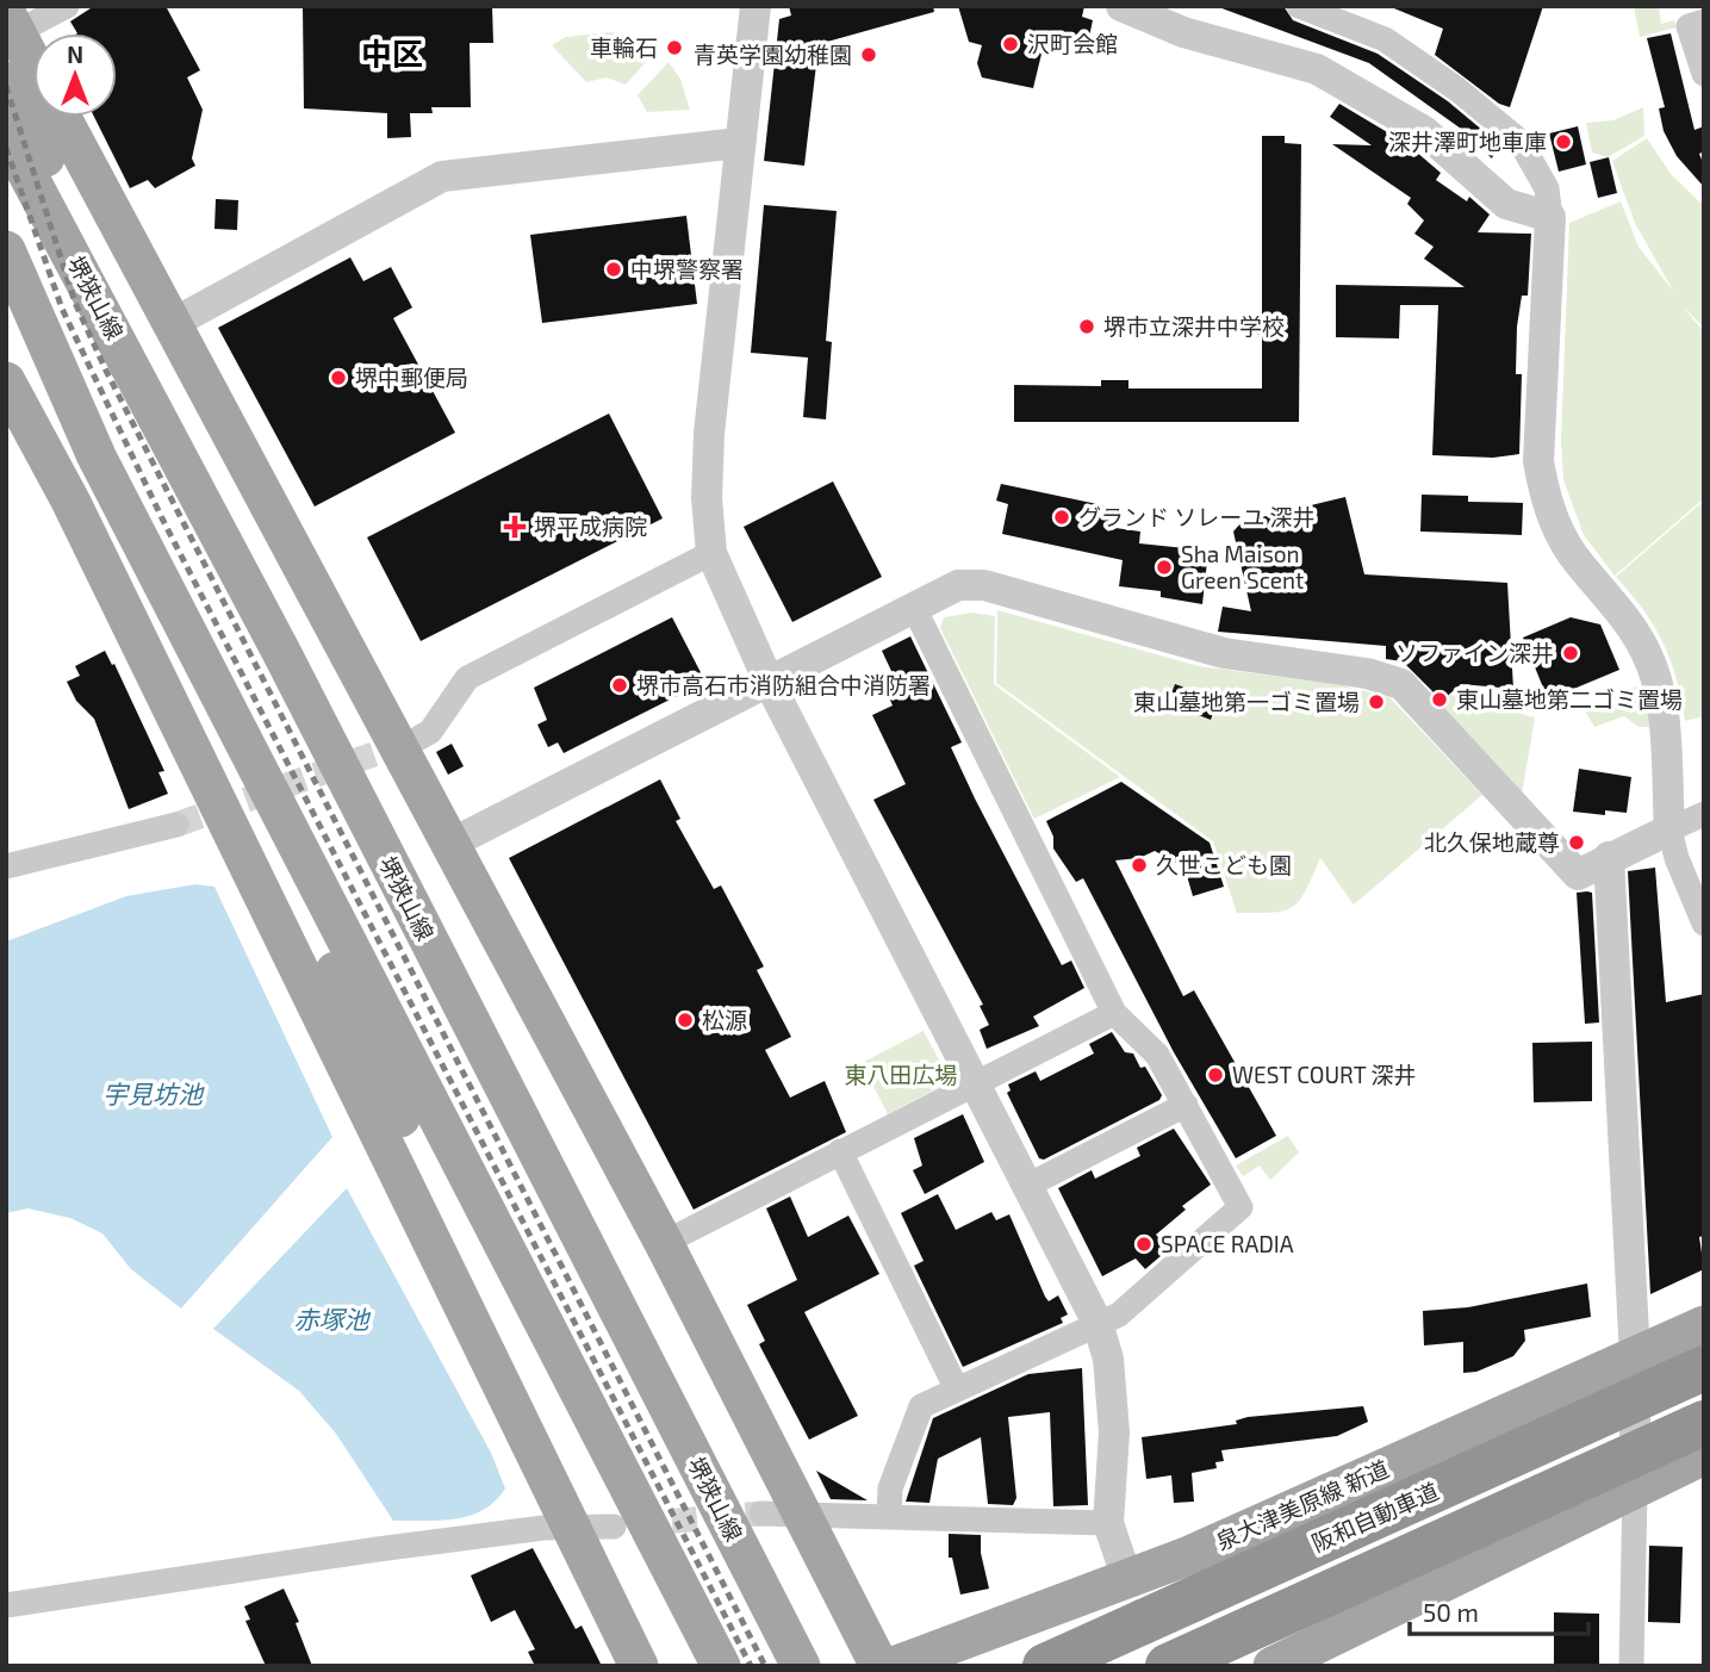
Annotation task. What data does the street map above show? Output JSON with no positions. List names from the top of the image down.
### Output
{
  "streets": {
    "highway": ["阪和自動車道"],
    "main road": ["堺狭山線", "泉大津美原線 新道"]
  },
  "districts": ["中区"],
  "water": ["宇見坊池", "赤塚池"],
  "parks": ["東八田広場"],
  "places": {
    "other": [
      "沢町会館",
      "車輪石",
      "青英学園幼稚園",
      "深井澤町地車庫",
      "中堺警察署",
      "堺市立深井中学校",
      "堺中郵便局",
      "グランド ソレーユ 深井",
      "Sha Maison Green Scent",
      "ソファイン深井",
      "堺市高石市消防組合中消防署",
      "東山墓地第二ゴミ置場",
      "東山墓地第一ゴミ置場",
      "北久保地蔵尊",
      "久世こども園",
      "松源",
      "WEST COURT 深井",
      "SPACE RADIA"
    ],
    "health": ["堺平成病院"]
  },
  "scale_bar": "50 m",
  "north": "top"
}
